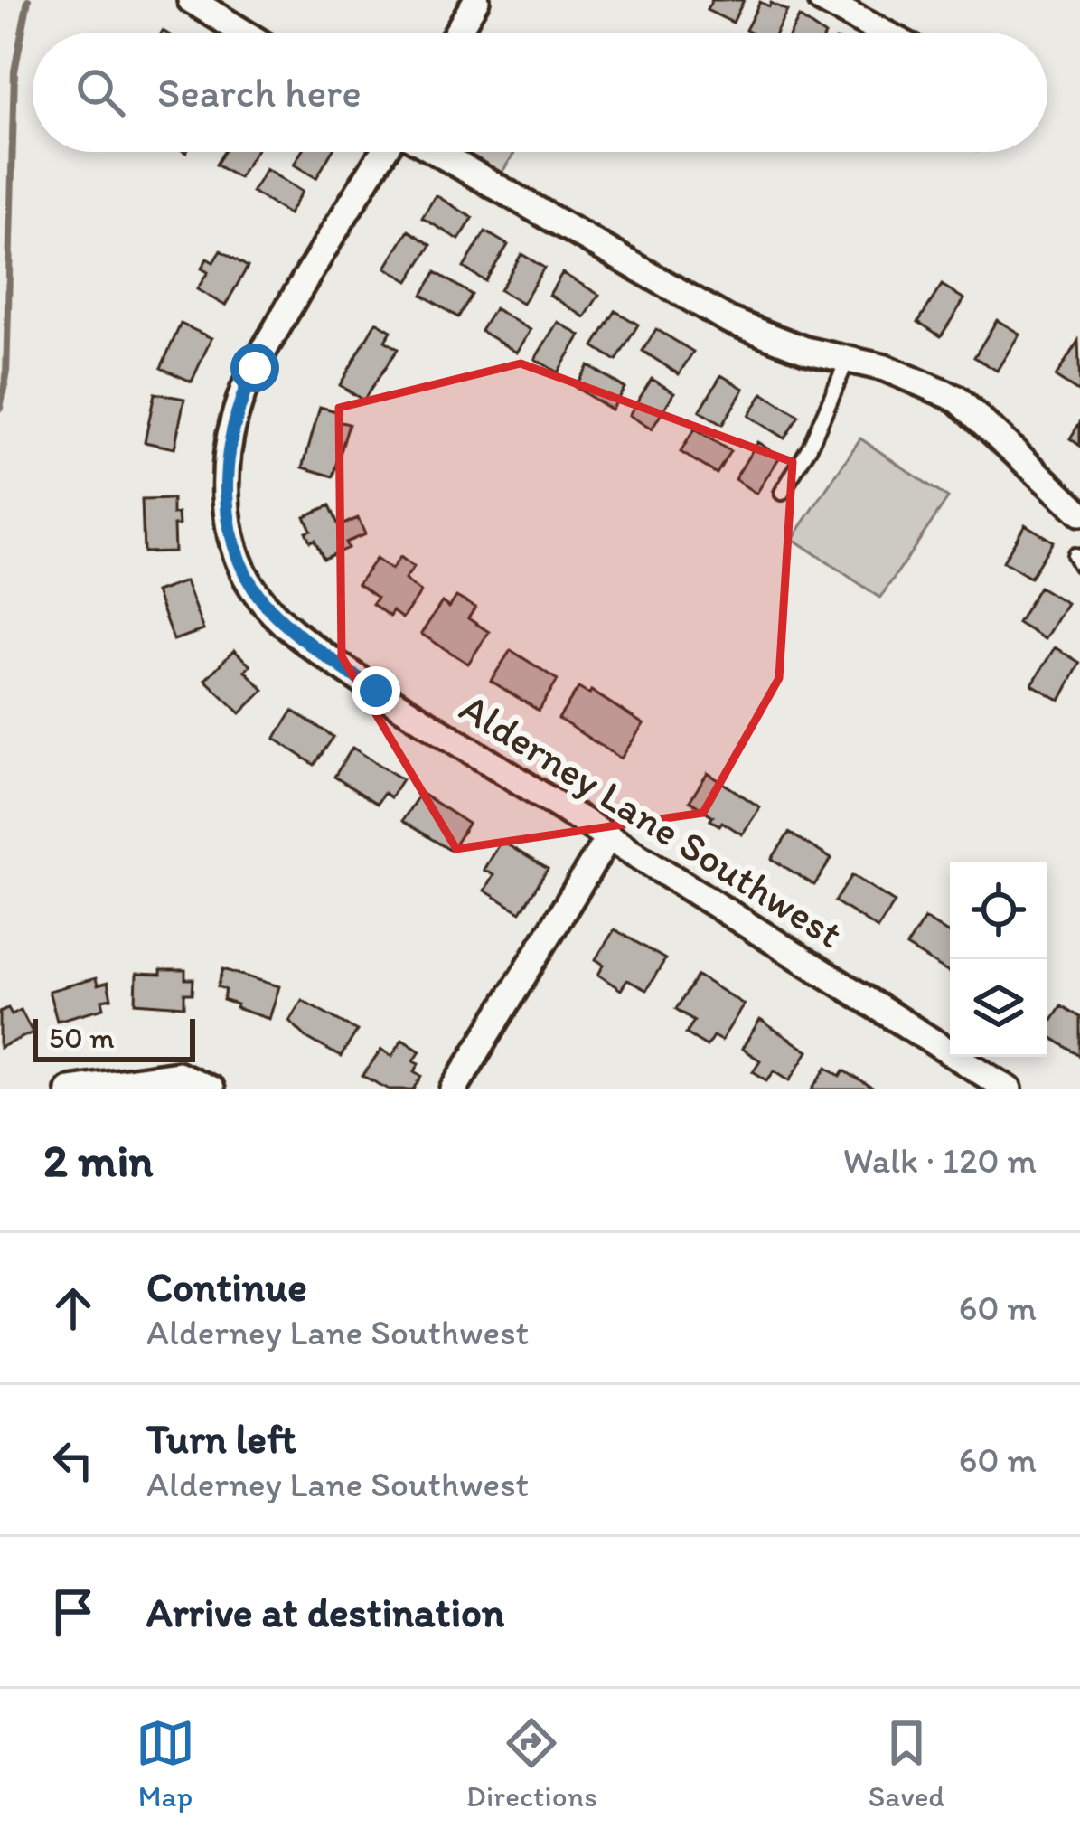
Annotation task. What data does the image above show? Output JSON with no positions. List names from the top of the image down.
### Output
{
  "streets": {
    "street": ["Alderney Lane Southwest"]
  },
  "scale_bar": "50 m",
  "page": {
    "search": "Search here",
    "scale": "50 m",
    "heading": ["2 min", "Walk · 120 m"],
    "list": [
      ["Continue", "Alderney Lane Southwest", "60 m"],
      ["Turn left", "Alderney Lane Southwest", "60 m"],
      "Arrive at destination"
    ],
    "nav": ["Map", "Directions", "Saved"]
  }
}
